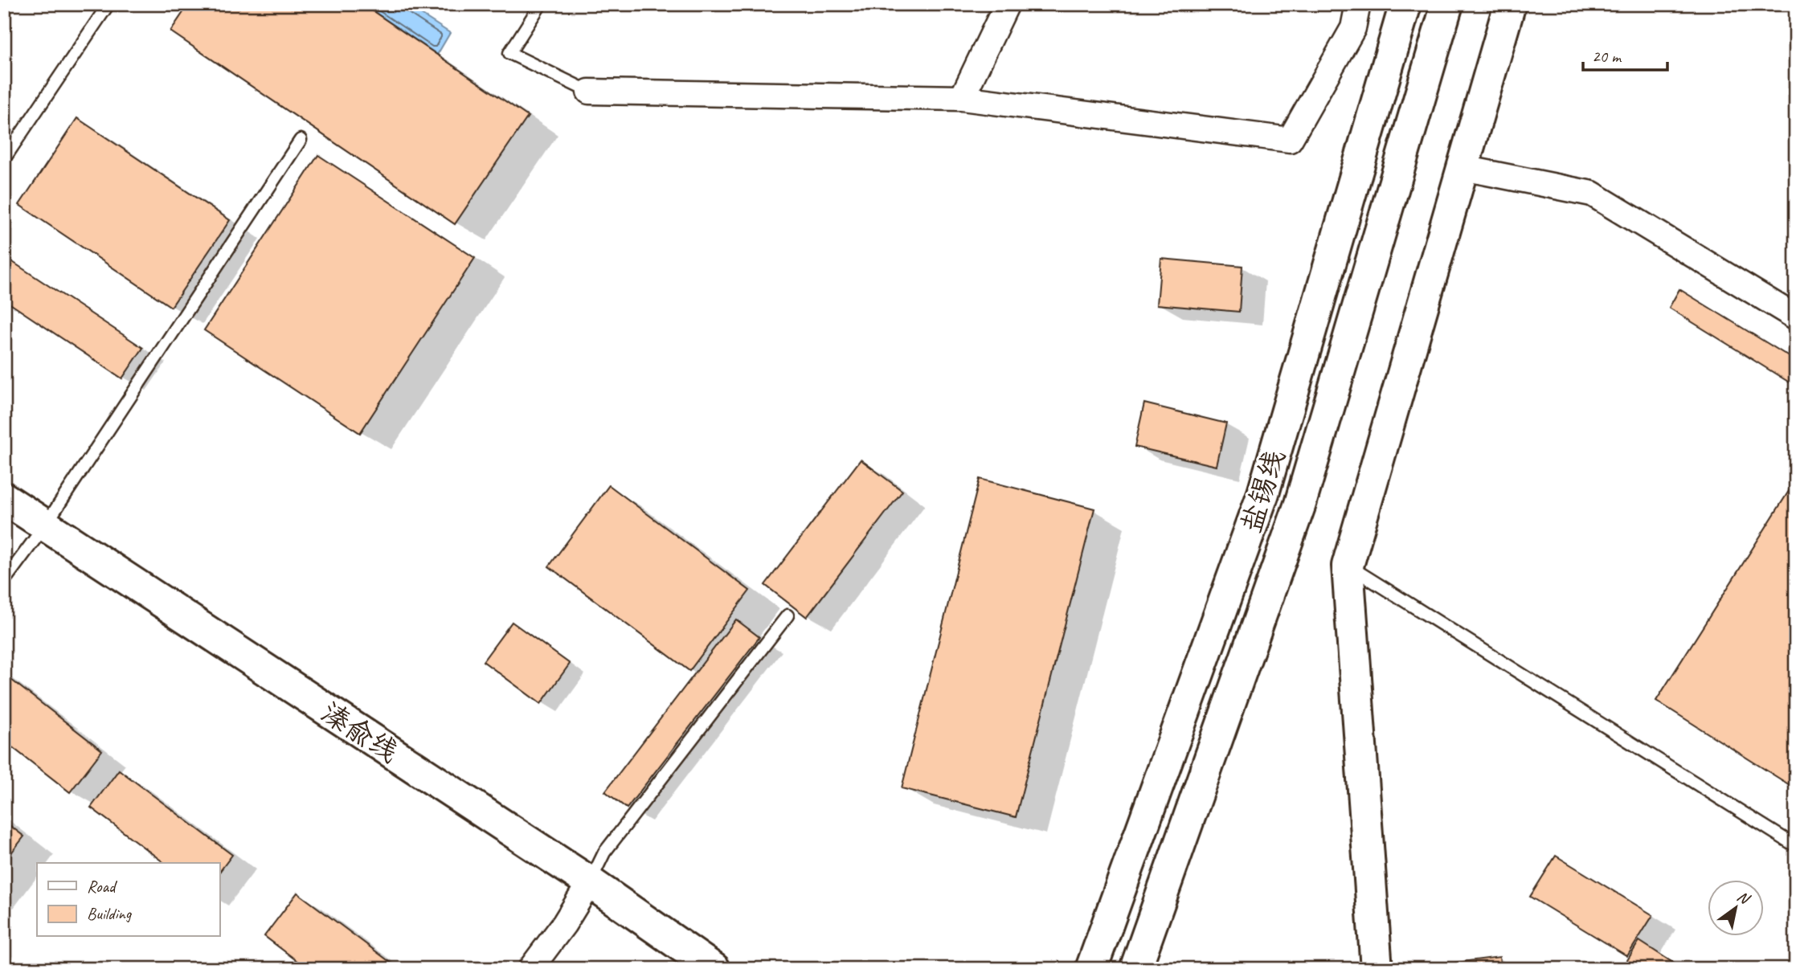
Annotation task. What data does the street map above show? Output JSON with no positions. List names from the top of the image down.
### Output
{
  "streets": {
    "main road": ["盐锡线", "溱俞线"]
  },
  "legend": ["Road", "Building"],
  "scale_bar": "20 m",
  "north": "top right"
}
